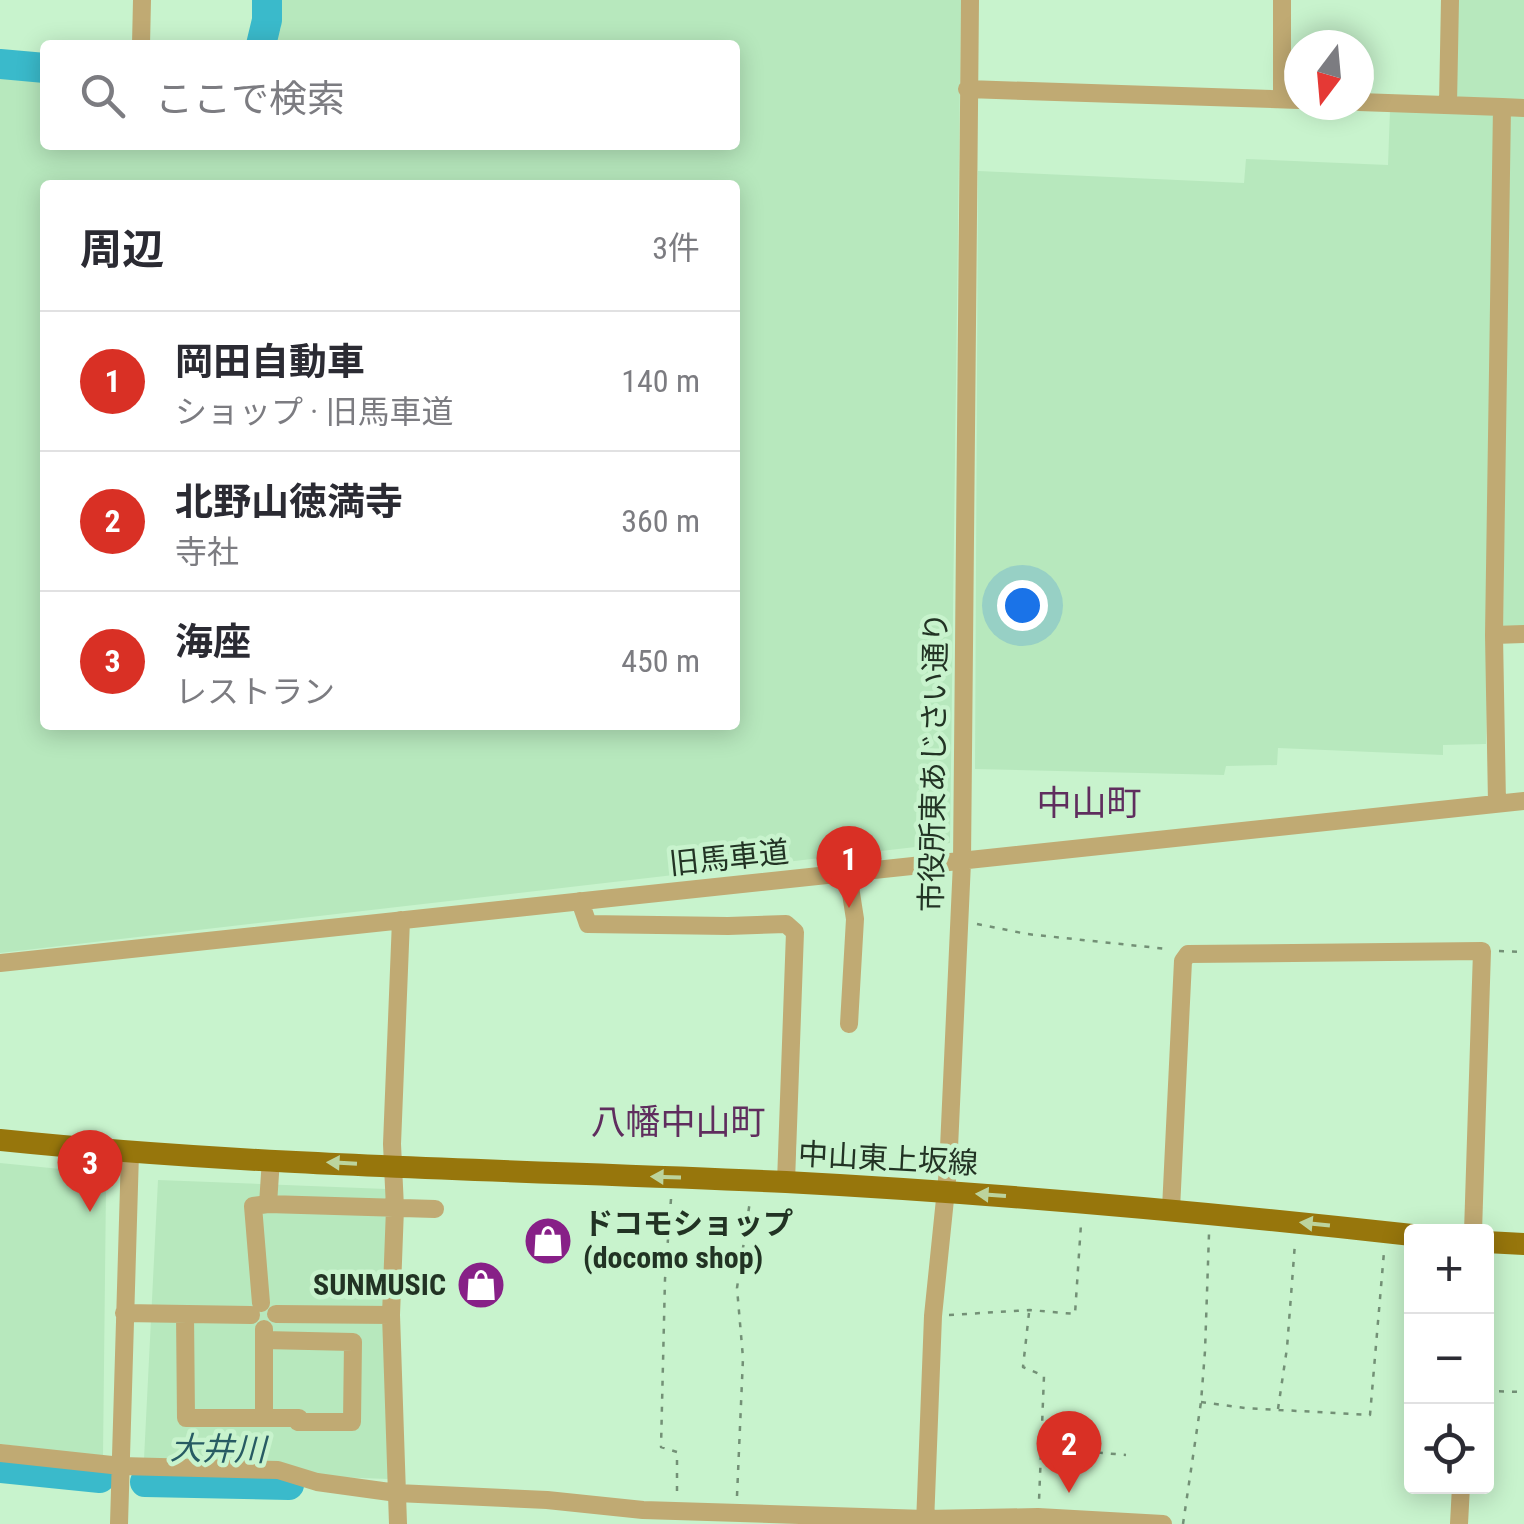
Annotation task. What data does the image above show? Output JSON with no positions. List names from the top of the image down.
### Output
{
  "streets": {
    "main road": ["中山東上坂線"],
    "street": ["市役所東あじさい通り", "旧馬車道"]
  },
  "crossings": [
    ["市役所東あじさい通り", "旧馬車道"],
    ["市役所東あじさい通り", "中山東上坂線"]
  ],
  "one_way": ["中山東上坂線"],
  "districts": ["中山町", "八幡中山町"],
  "water": ["大井川"],
  "places": {
    "shop": ["ドコモショップ (docomo shop)", "SUNMUSIC"]
  },
  "north": "bottom",
  "page": {
    "search": "ここで検索",
    "heading": ["周辺", "3件"],
    "list": [
      {
        "mark": "1",
        "name": "岡田自動車",
        "note": "ショップ · 旧馬車道",
        "value": "140 m"
      },
      {
        "mark": "2",
        "name": "北野山徳満寺",
        "note": "寺社",
        "value": "360 m"
      },
      {
        "mark": "3",
        "name": "海座",
        "note": "レストラン",
        "value": "450 m"
      }
    ],
    "pins": ["1", "3", "2"],
    "map_buttons": ["+", "−"]
  }
}
